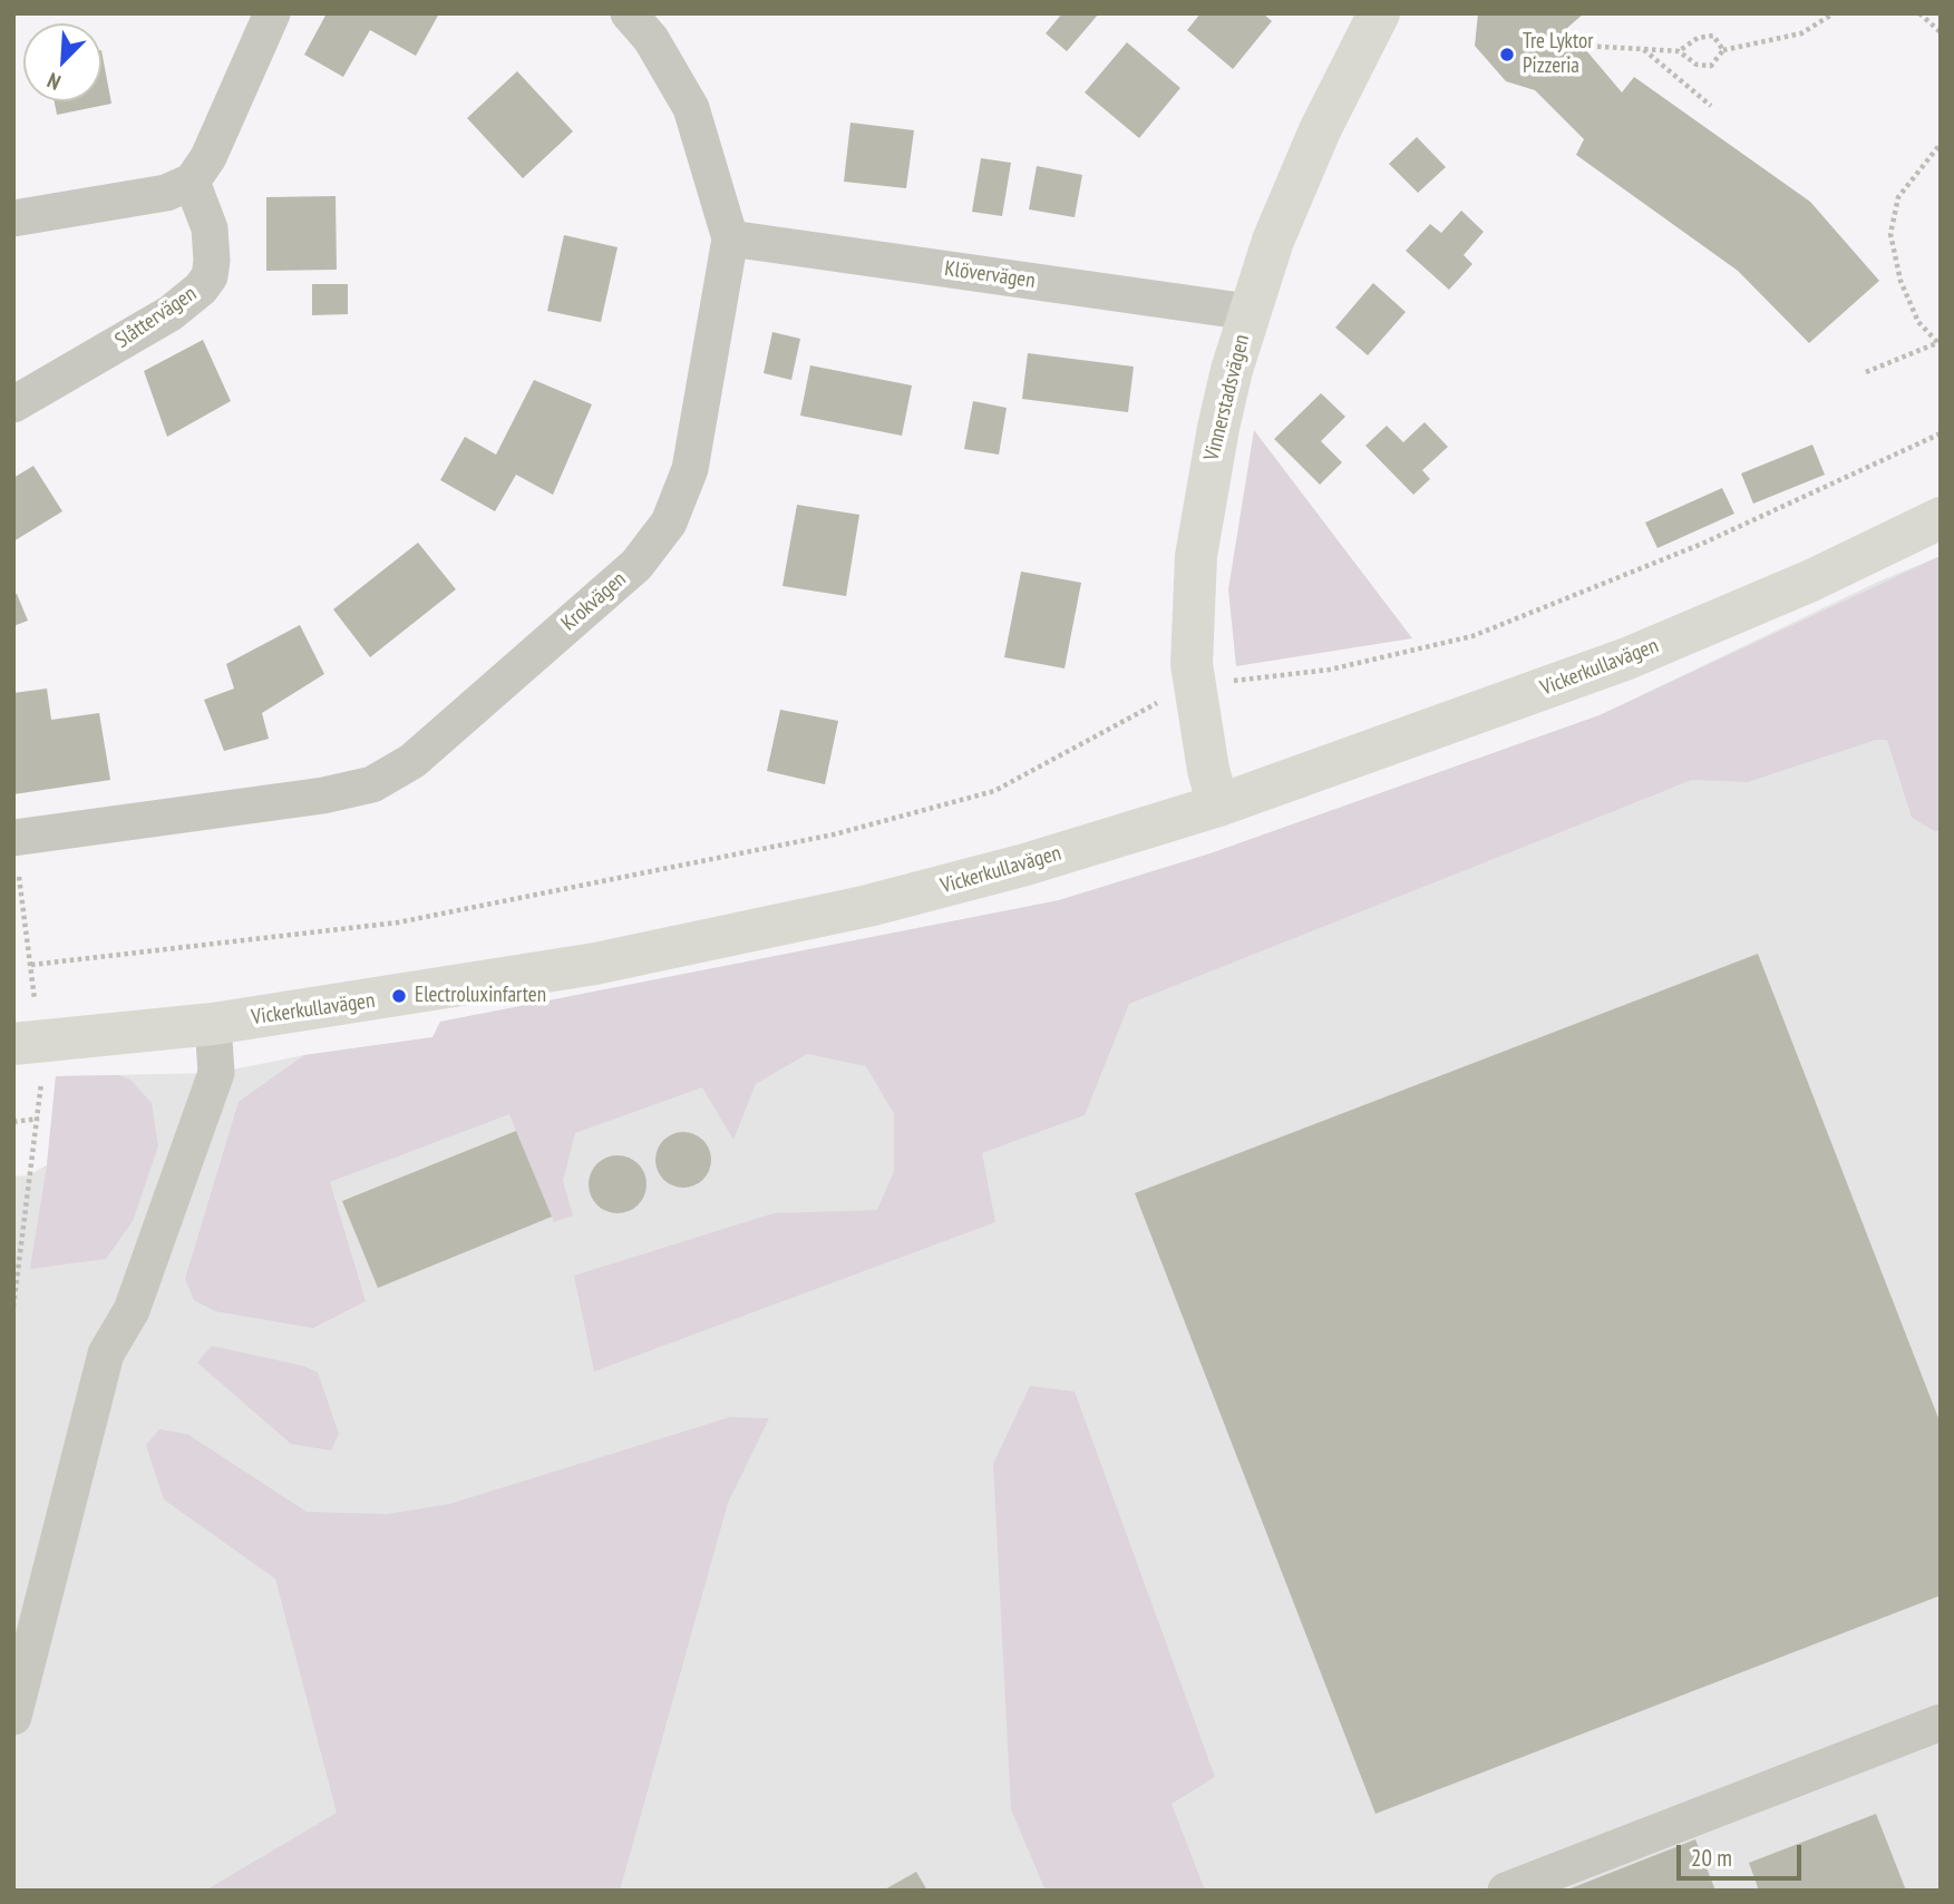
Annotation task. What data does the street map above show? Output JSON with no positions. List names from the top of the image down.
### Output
{
  "streets": {
    "main road": ["Vinnerstadsvägen", "Vickerkullavägen"],
    "street": ["Klövervägen", "Slåttervägen", "Krokvägen"]
  },
  "crossings": [
    ["Klövervägen", "Vinnerstadsvägen"],
    ["Klövervägen", "Krokvägen"],
    ["Vinnerstadsvägen", "Vickerkullavägen"]
  ],
  "places": ["Tre Lyktor Pizzeria", "Electroluxinfarten"],
  "scale_bar": "20 m",
  "north": "bottom left"
}
